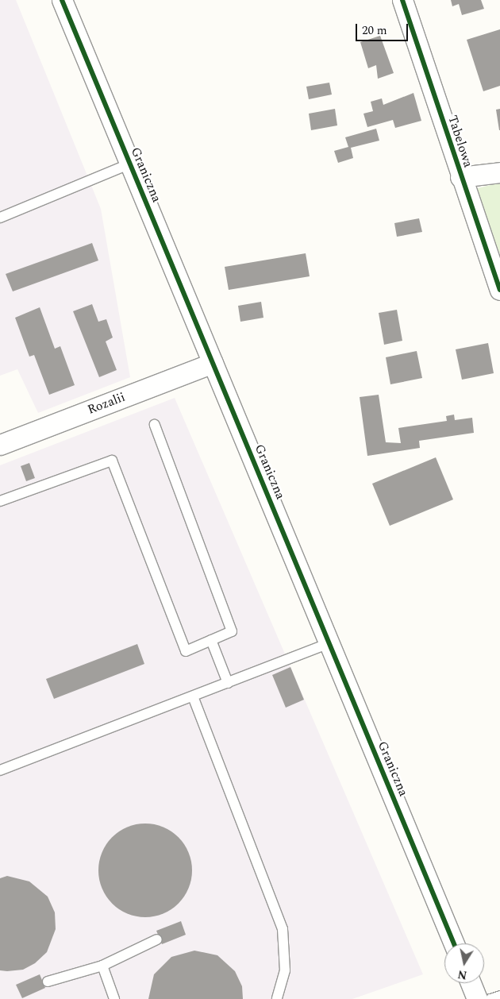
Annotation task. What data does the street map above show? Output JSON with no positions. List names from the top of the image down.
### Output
{
  "streets": {
    "street": ["Tabelowa", "Graniczna", "Rozalii"]
  },
  "crossings": [
    ["Graniczna", "Rozalii"]
  ],
  "scale_bar": "20 m",
  "north": "bottom"
}
